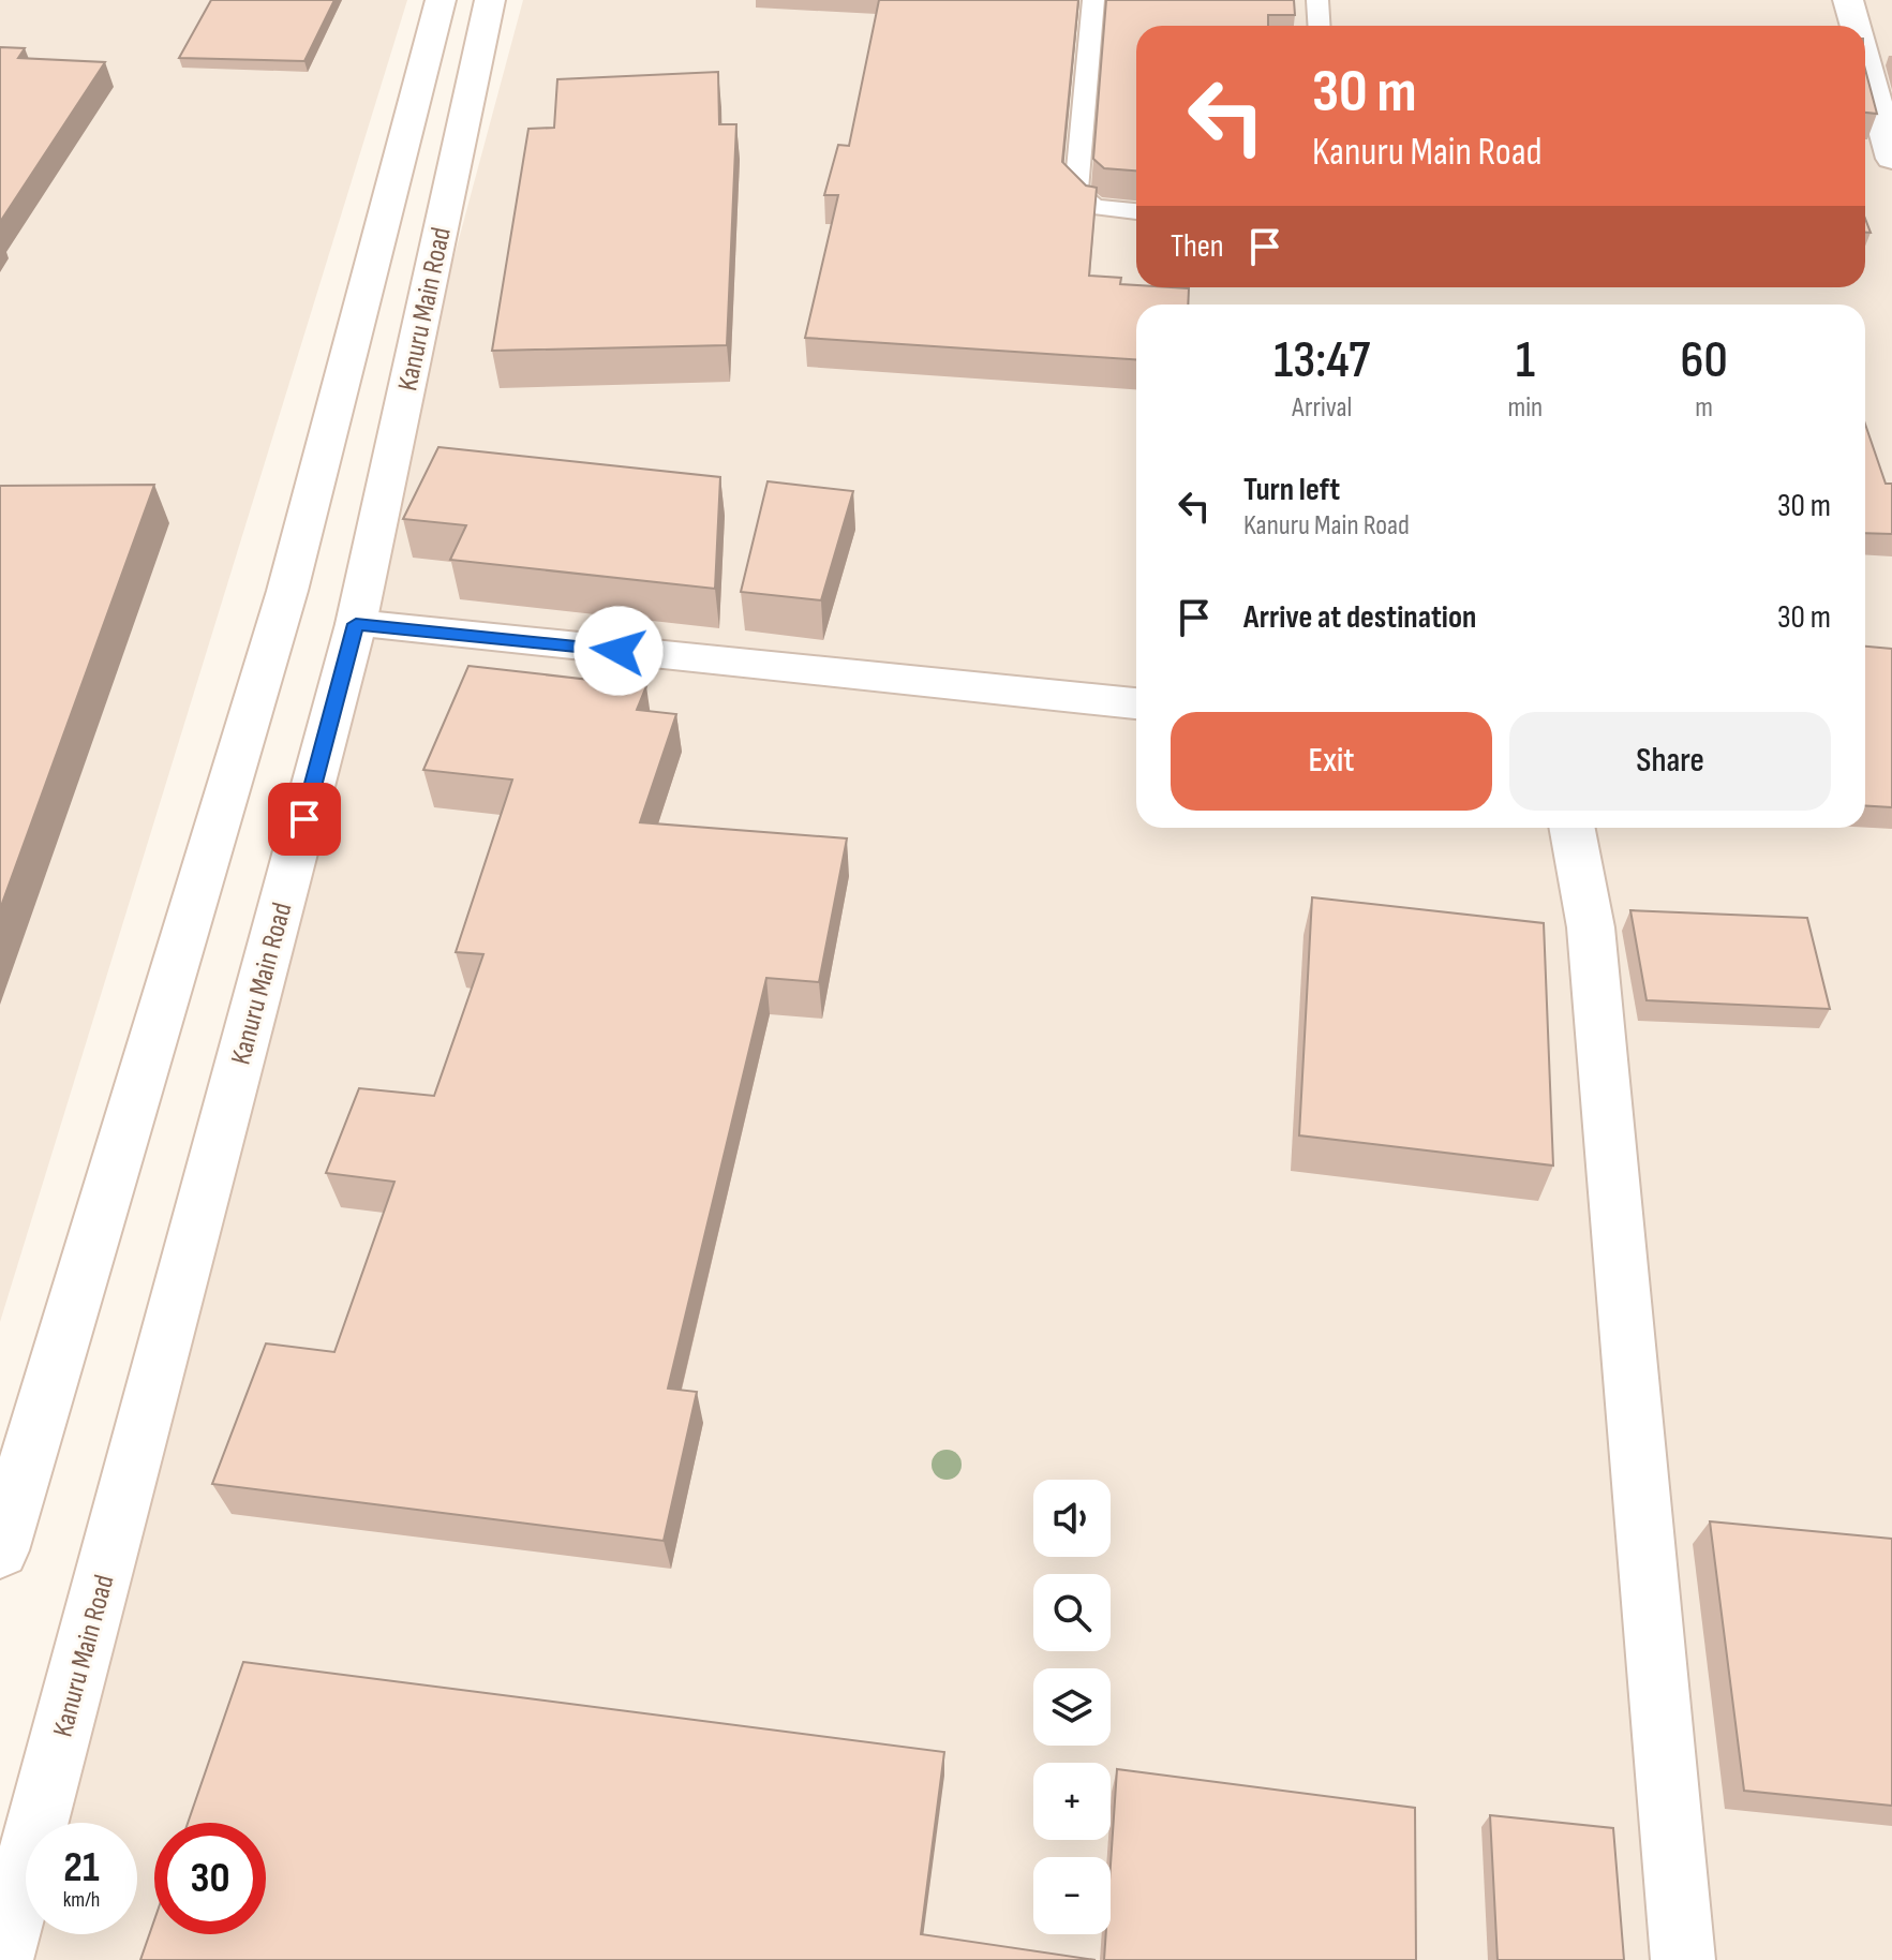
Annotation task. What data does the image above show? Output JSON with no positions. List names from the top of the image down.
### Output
{
  "streets": {
    "main road": ["Kanuru Main Road"]
  },
  "page": {
    "turn": ["30 m", "Kanuru Main Road"],
    "then": "Then",
    "eta": [
      "13:47",
      "Arrival",
      "1",
      "min",
      "60",
      "m"
    ],
    "list": [
      {
        "name": "Turn left",
        "note": "Kanuru Main Road",
        "value": "30 m"
      },
      {
        "name": "Arrive at destination",
        "value": "30 m"
      }
    ],
    "buttons": ["Exit", "Share"],
    "map_buttons": ["+", "−"],
    "speed": "21 km/h",
    "limit": "30"
  }
}
